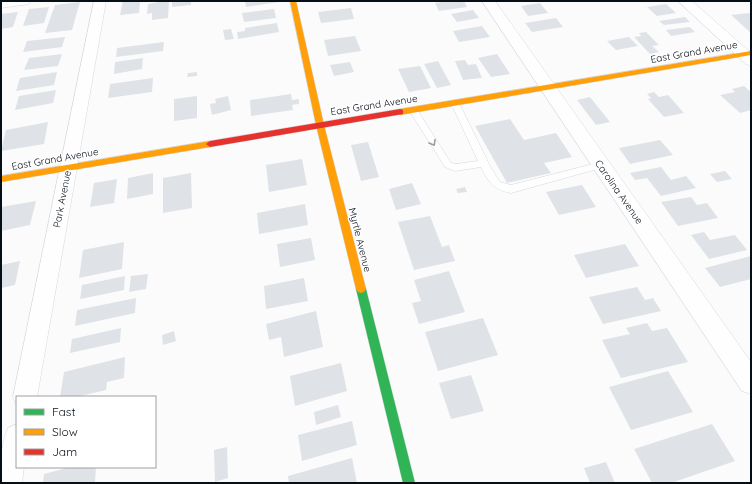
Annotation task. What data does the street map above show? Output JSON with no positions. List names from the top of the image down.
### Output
{
  "streets": {
    "main road": ["East Grand Avenue", "Myrtle Avenue"],
    "street": ["Carolina Avenue", "Park Avenue"]
  },
  "crossings": [
    ["East Grand Avenue", "Carolina Avenue"],
    ["East Grand Avenue", "Park Avenue"],
    ["East Grand Avenue", "Myrtle Avenue"]
  ],
  "legend": ["Fast", "Slow", "Jam"]
}
